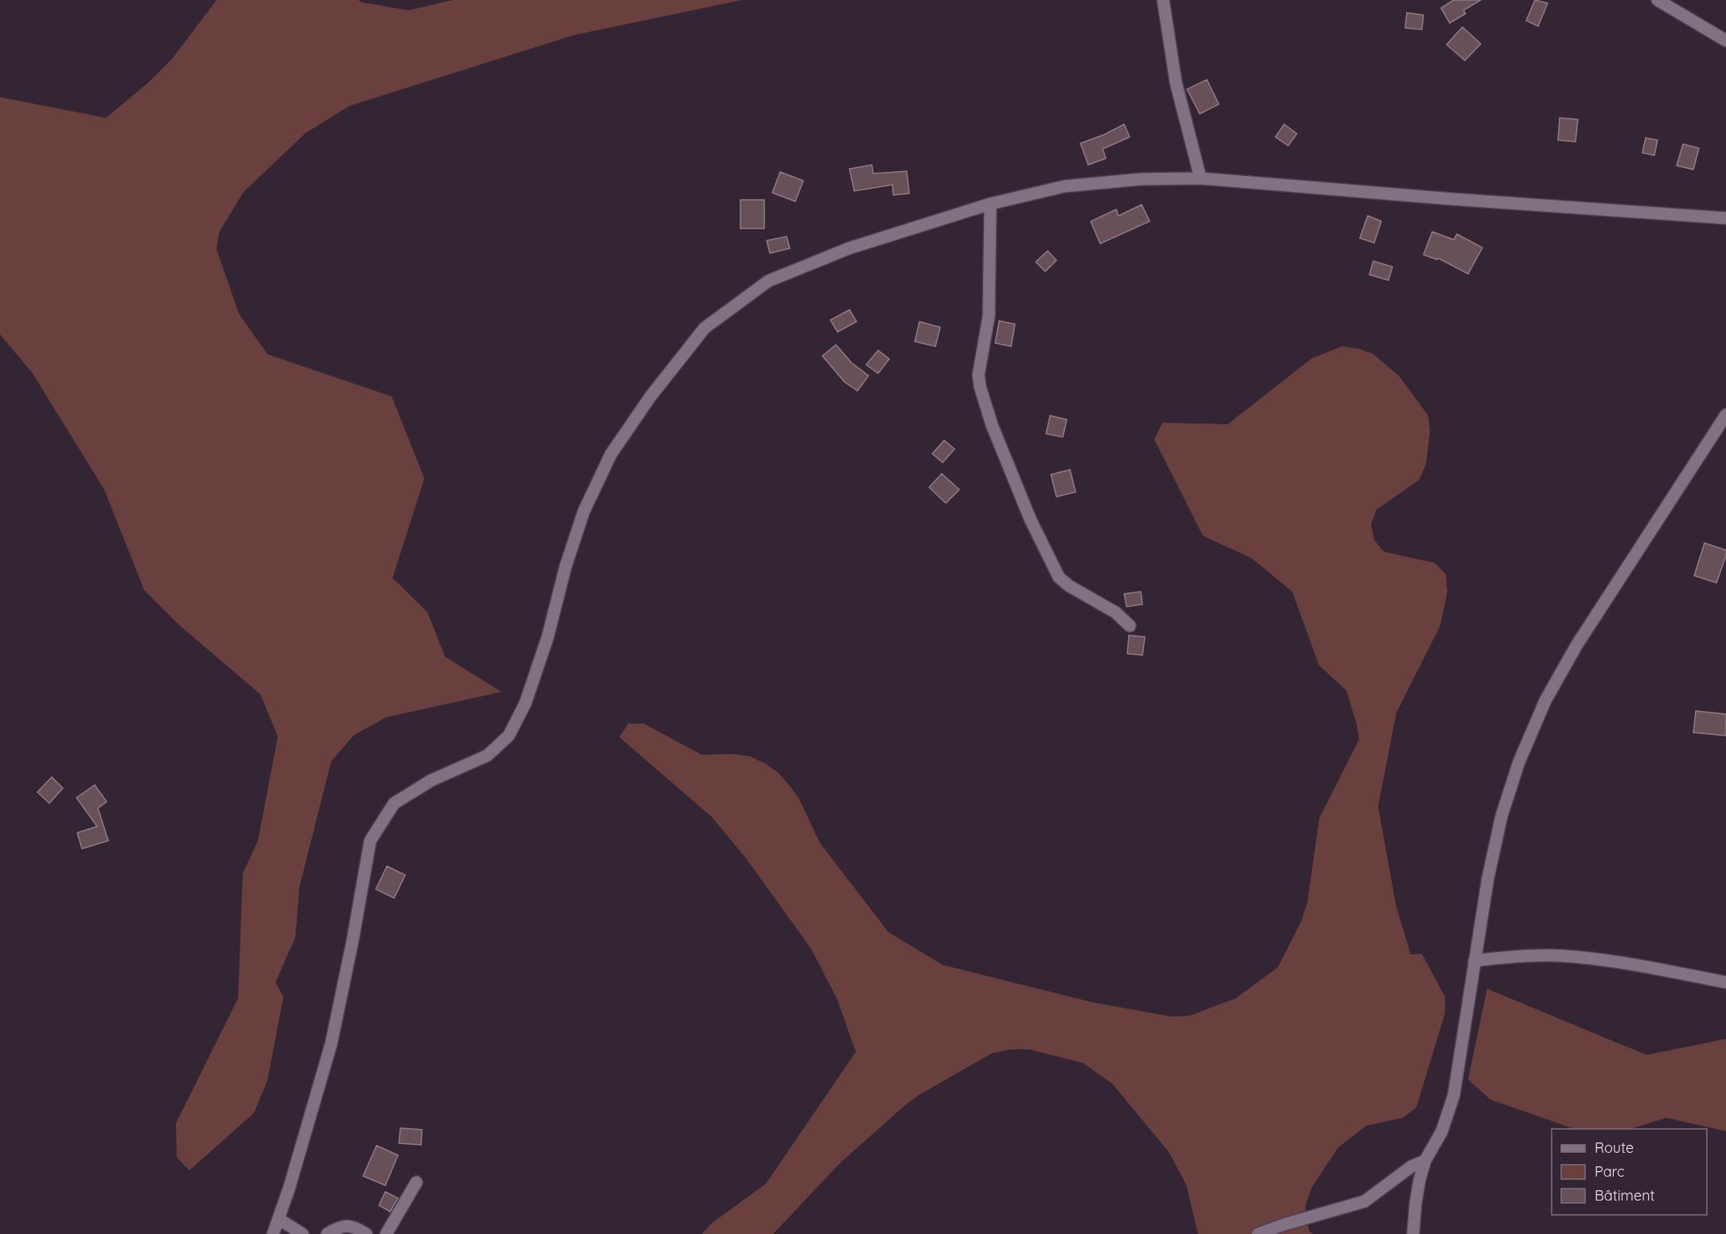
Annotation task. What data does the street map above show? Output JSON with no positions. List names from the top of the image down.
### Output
{
  "legend": ["Route", "Parc", "Bâtiment"]
}
